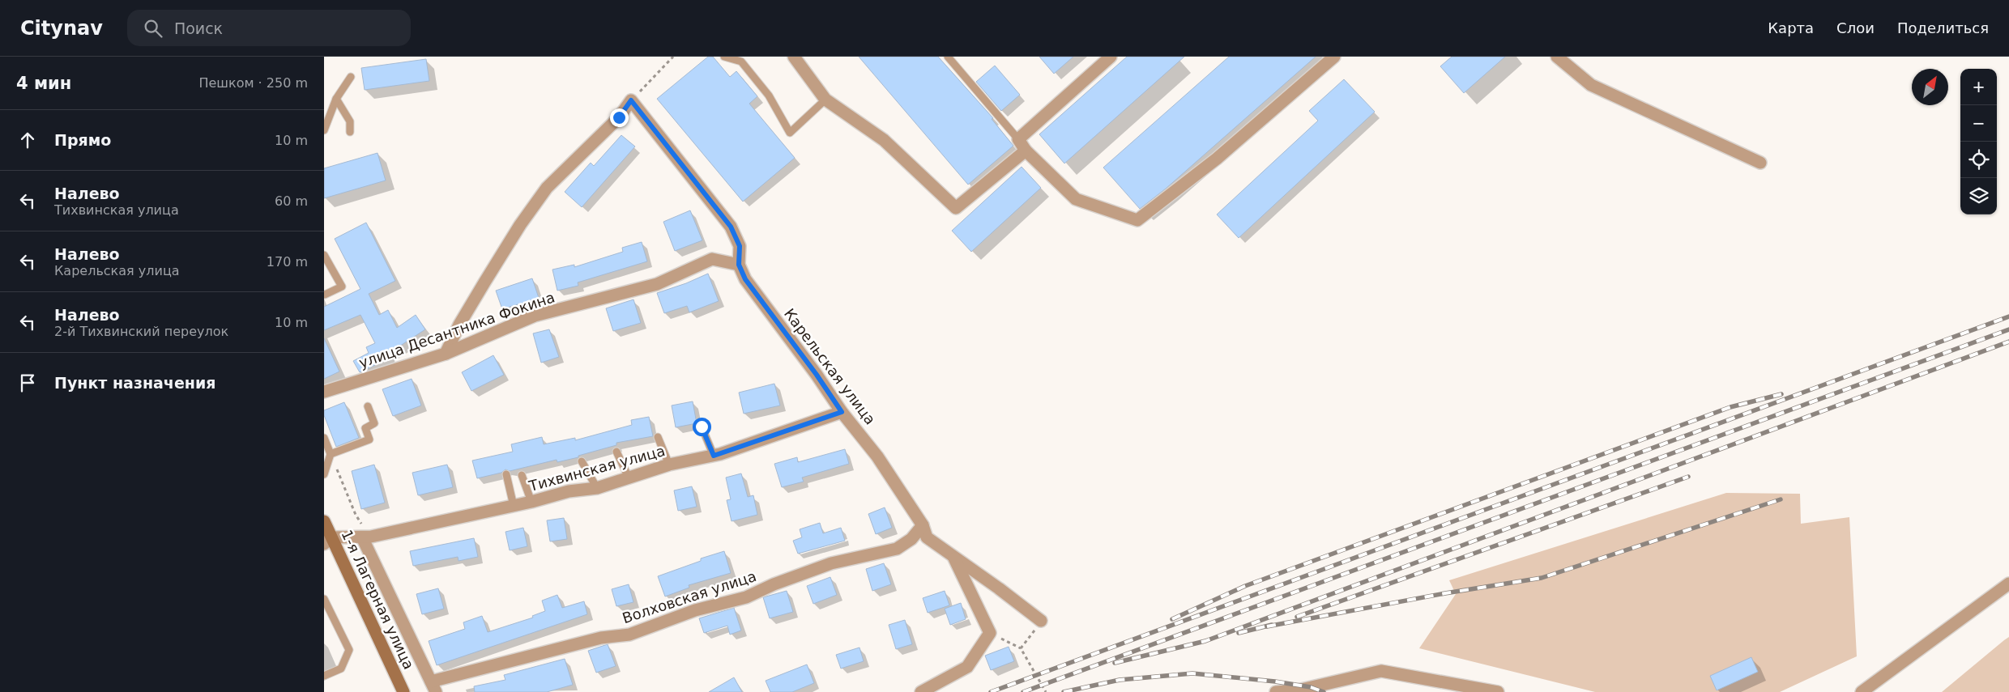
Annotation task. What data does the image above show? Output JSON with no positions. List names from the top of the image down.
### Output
{
  "streets": {
    "main road": ["1-я Лагерная улица"],
    "street": [
      "улица Десантника Фокина",
      "Карельская улица",
      "Тихвинская улица",
      "Волховская улица"
    ]
  },
  "crossings": [
    ["улица Десантника Фокина", "Карельская улица"],
    ["Карельская улица", "Тихвинская улица"],
    ["Карельская улица", "Волховская улица"],
    ["Тихвинская улица", "1-я Лагерная улица"]
  ],
  "north": "top right",
  "page": {
    "header": "Citynav",
    "search": "Поиск",
    "nav": ["Карта", "Слои", "Поделиться"],
    "heading": ["4 мин", "Пешком · 250 m"],
    "map_buttons": ["+", "−"],
    "list": [
      ["Прямо", "10 m"],
      ["Налево", "Тихвинская улица", "60 m"],
      ["Налево", "Карельская улица", "170 m"],
      ["Налево", "2-й Тихвинский переулок", "10 m"],
      "Пункт назначения"
    ]
  }
}
